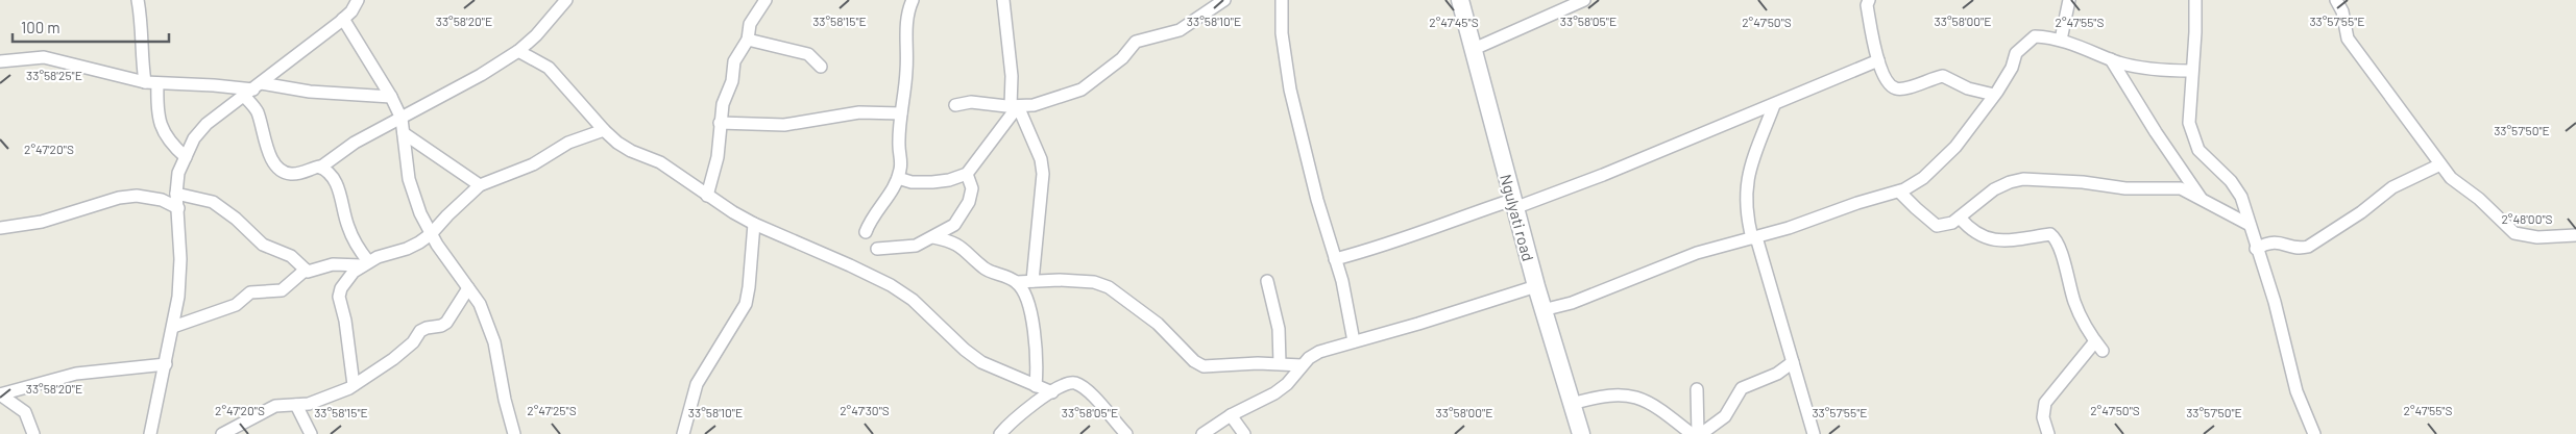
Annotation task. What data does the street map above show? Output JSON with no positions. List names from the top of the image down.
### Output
{
  "streets": {
    "main road": ["Ngulyati road"]
  },
  "scale_bar": "100 m",
  "coordinates": [
    "33°58'20\"E",
    "33°58'15\"E",
    "33°58'10\"E",
    "33°58'05\"E",
    "33°58'00\"E",
    "33°57'55\"E",
    "2°47'45\"S",
    "2°47'55\"S",
    "2°47'50\"S",
    "33°58'25\"E",
    "33°57'50\"E",
    "2°47'20\"S",
    "2°48'00\"S",
    "2°47'25\"S",
    "2°47'30\"S"
  ]
}
